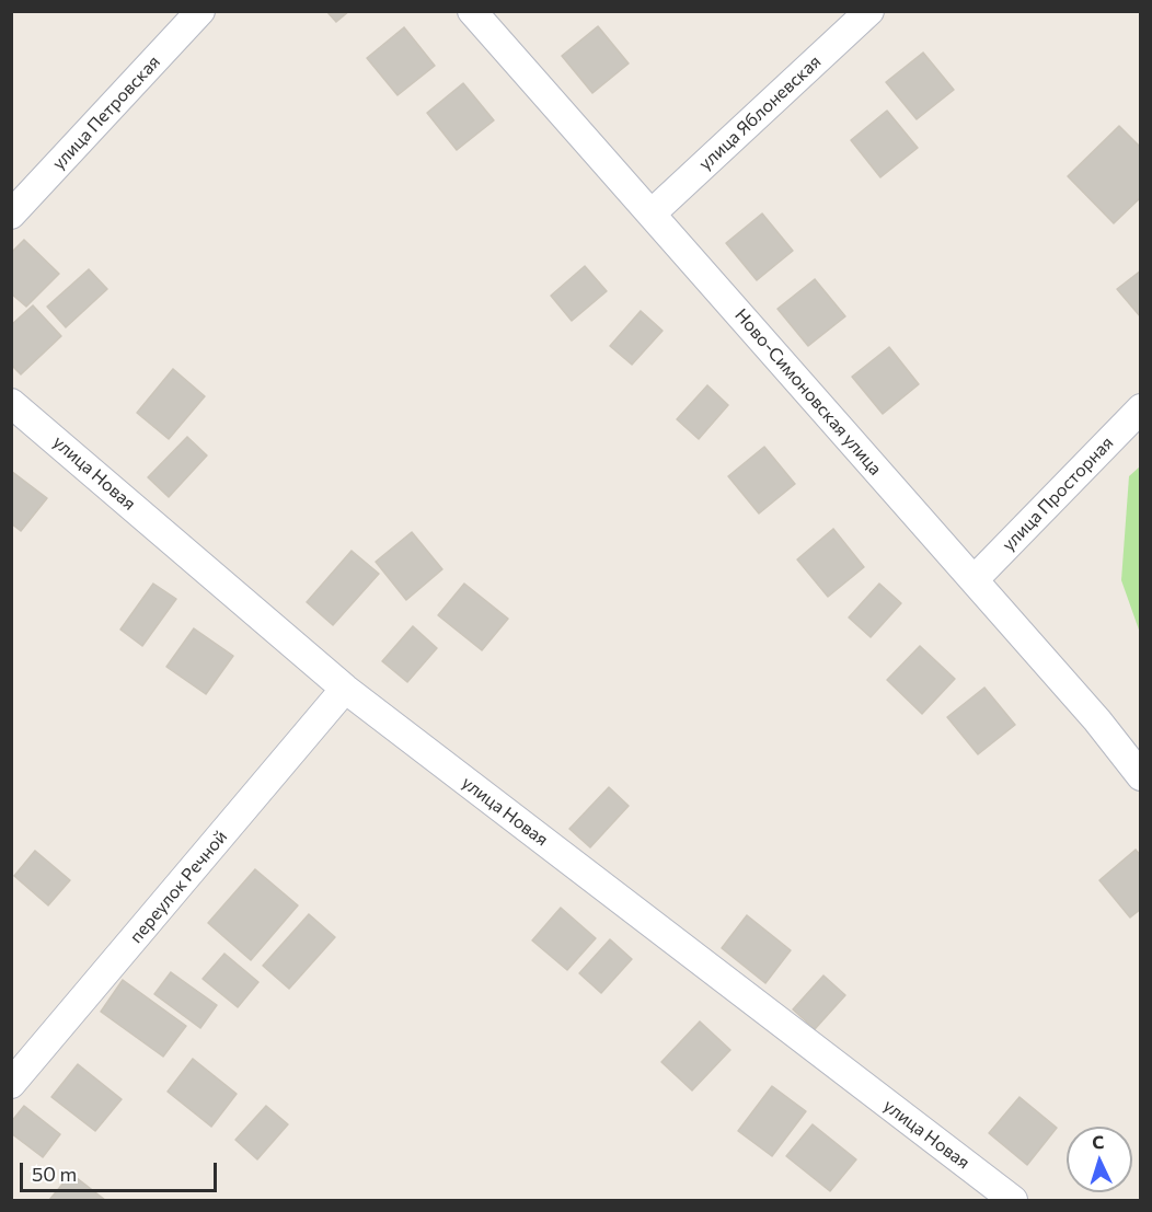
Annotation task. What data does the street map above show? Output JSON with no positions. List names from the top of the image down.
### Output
{
  "streets": {
    "street": [
      "улица Петровская",
      "улица Яблоневская",
      "Ново-Симоновская улица",
      "улица Новая",
      "улица Просторная",
      "переулок Речной"
    ]
  },
  "crossings": [
    ["улица Яблоневская", "Ново-Симоновская улица"],
    ["Ново-Симоновская улица", "улица Просторная"],
    ["улица Новая", "переулок Речной"]
  ],
  "scale_bar": "50 m",
  "north": "top"
}
